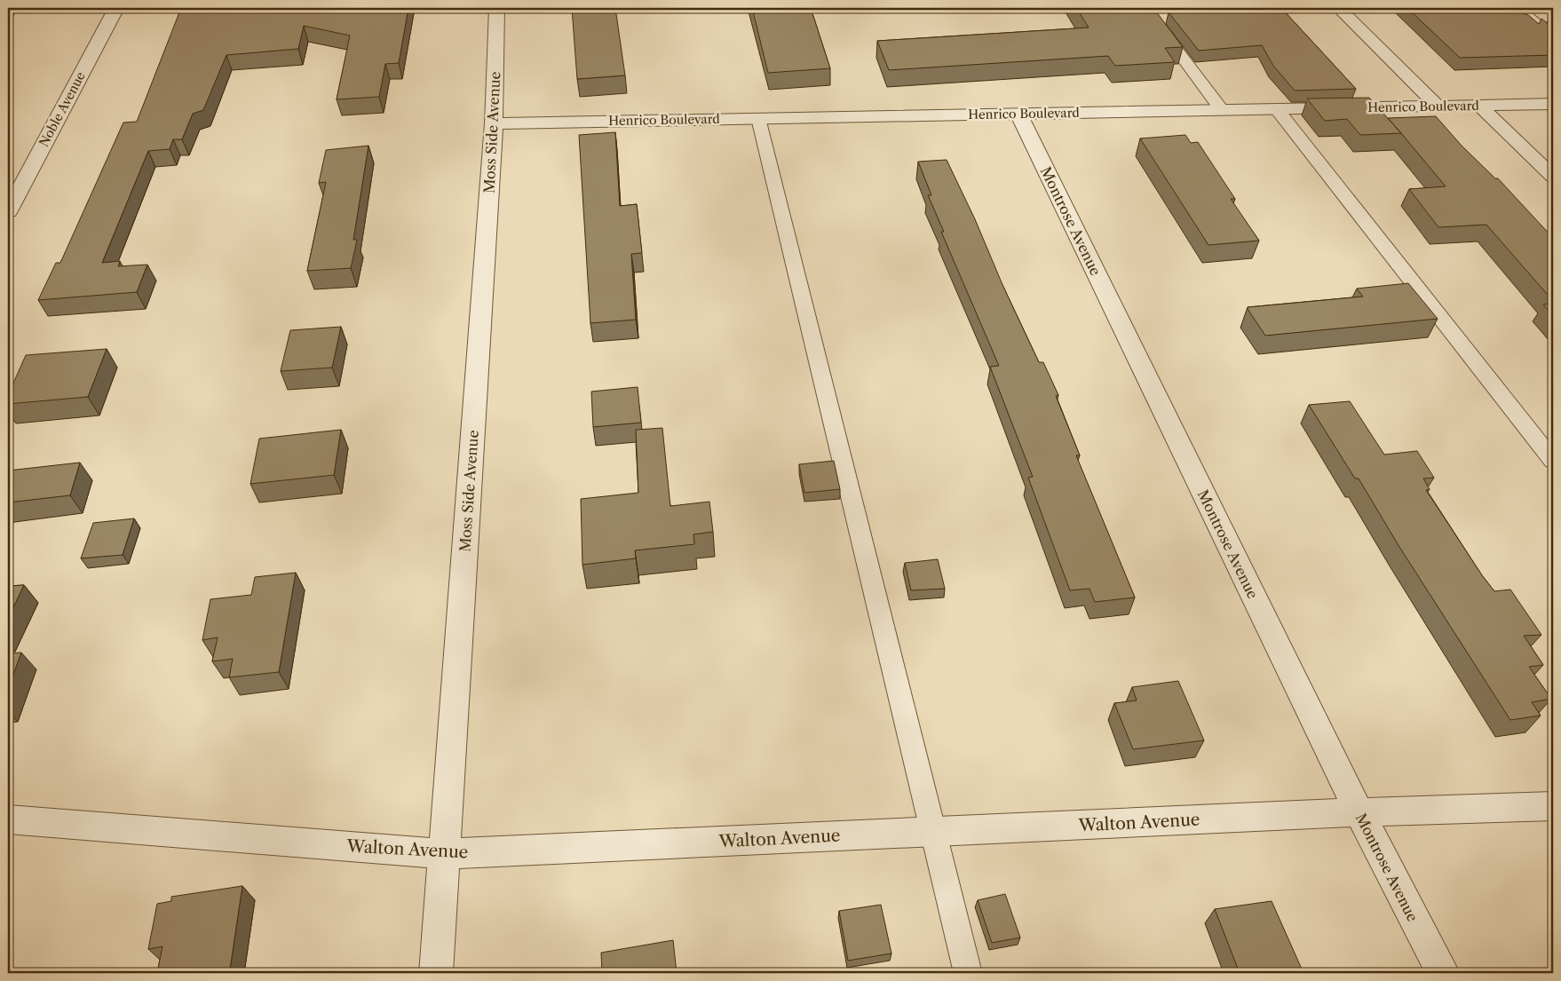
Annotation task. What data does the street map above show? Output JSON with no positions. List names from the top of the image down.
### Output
{
  "streets": {
    "street": [
      "Henrico Boulevard",
      "Noble Avenue",
      "Moss Side Avenue",
      "Montrose Avenue",
      "Walton Avenue"
    ]
  },
  "crossings": [
    ["Henrico Boulevard", "Moss Side Avenue"],
    ["Henrico Boulevard", "Montrose Avenue"],
    ["Moss Side Avenue", "Walton Avenue"],
    ["Montrose Avenue", "Walton Avenue"]
  ]
}
